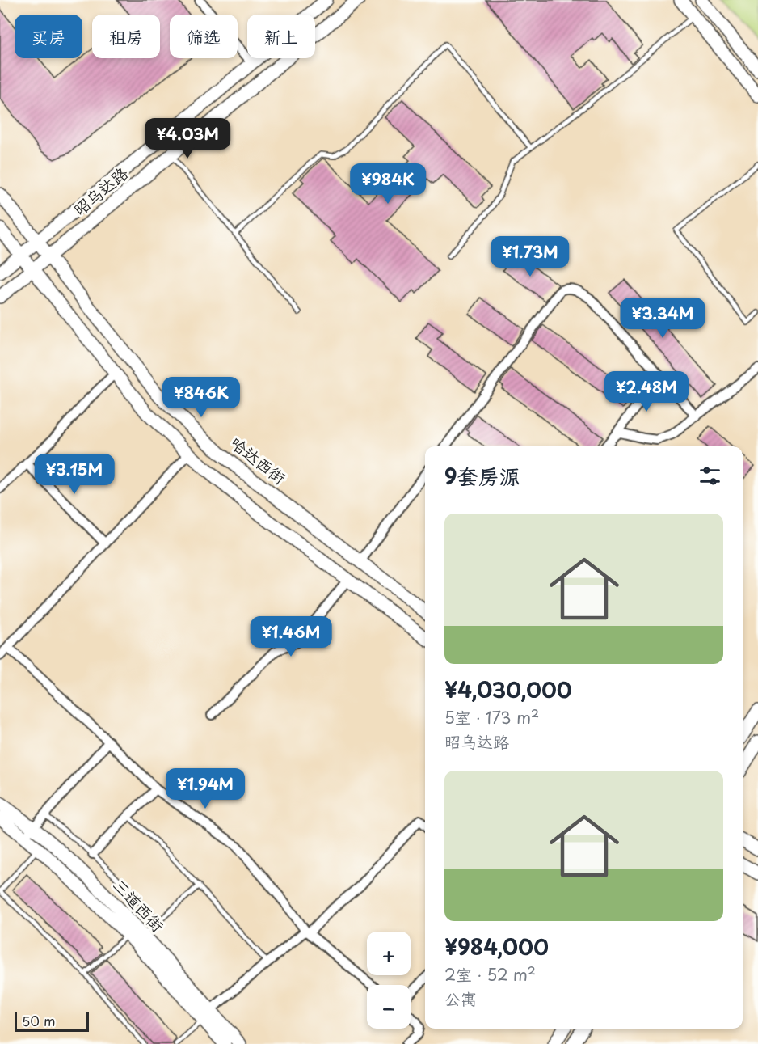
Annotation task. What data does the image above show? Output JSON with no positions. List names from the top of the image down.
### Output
{
  "streets": {
    "main road": ["昭乌达路", "哈达西街", "三道西街"]
  },
  "crossings": [
    ["昭乌达路", "哈达西街"]
  ],
  "scale_bar": "50 m",
  "page": {
    "chip": [
      "买房",
      "租房",
      "筛选",
      "新上"
    ],
    "price": [
      "¥4.03M",
      "¥984K",
      "¥1.73M",
      "¥3.34M",
      "¥2.48M",
      "¥846K",
      "¥3.15M",
      "¥1.46M",
      "¥1.94M"
    ],
    "heading": "9套房源",
    "list": [
      {
        "name": "¥4,030,000",
        "note": "5室 · 173 m² · 昭乌达路"
      },
      {
        "name": "¥984,000",
        "note": "2室 · 52 m² · 公寓"
      }
    ],
    "map_buttons": ["+", "−"],
    "scale": "50 m"
  }
}
